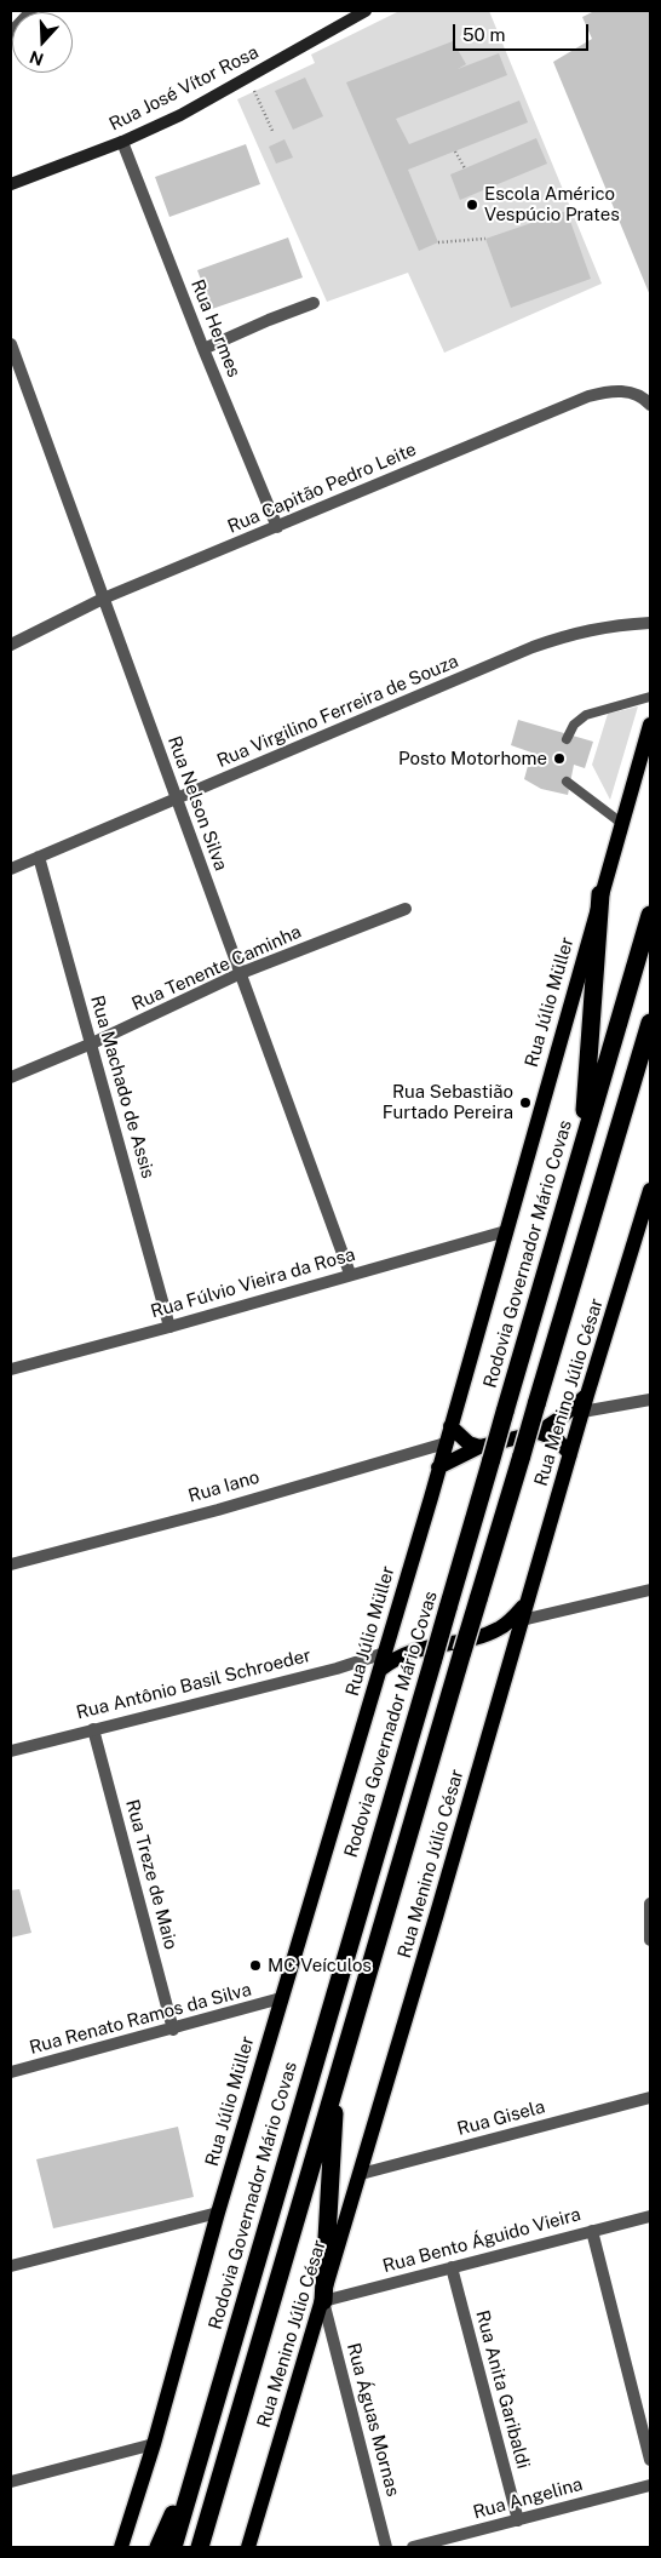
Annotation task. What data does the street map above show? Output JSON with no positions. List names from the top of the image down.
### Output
{
  "streets": {
    "highway": ["Rodovia Governador Mário Covas"],
    "main road": ["Rua José Vítor Rosa", "Rua Júlio Müller", "Rua Menino Júlio César"],
    "street": [
      "Rua Hermes",
      "Rua Capitão Pedro Leite",
      "Rua Virgilino Ferreira de Souza",
      "Rua Nelson Silva",
      "Rua Tenente Caminha",
      "Rua Machado de Assis",
      "Rua Fúlvio Vieira da Rosa",
      "Rua Iano",
      "Rua Antônio Basil Schroeder",
      "Rua Treze de Maio",
      "Rua Renato Ramos da Silva",
      "Rua Gisela",
      "Rua Bento Águido Vieira",
      "Rua Anita Garibaldi",
      "Rua Águas Mornas",
      "Rua Angelina"
    ]
  },
  "crossings": [
    ["Rua José Vítor Rosa", "Rua Hermes"],
    ["Rua Hermes", "Rua Capitão Pedro Leite"],
    ["Rua Capitão Pedro Leite", "Rua Nelson Silva"],
    ["Rua Virgilino Ferreira de Souza", "Rua Nelson Silva"],
    ["Rua Virgilino Ferreira de Souza", "Rua Machado de Assis"],
    ["Rua Nelson Silva", "Rua Tenente Caminha"],
    ["Rua Nelson Silva", "Rua Fúlvio Vieira da Rosa"],
    ["Rua Tenente Caminha", "Rua Machado de Assis"],
    ["Rua Júlio Müller", "Rua Fúlvio Vieira da Rosa"],
    ["Rua Júlio Müller", "Rua Iano"],
    ["Rua Júlio Müller", "Rua Antônio Basil Schroeder"],
    ["Rua Júlio Müller", "Rua Renato Ramos da Silva"],
    ["Rua Machado de Assis", "Rua Fúlvio Vieira da Rosa"],
    ["Rua Menino Júlio César", "Rua Gisela"],
    ["Rua Menino Júlio César", "Rua Bento Águido Vieira"],
    ["Rua Menino Júlio César", "Rua Águas Mornas"],
    ["Rua Antônio Basil Schroeder", "Rua Treze de Maio"],
    ["Rua Treze de Maio", "Rua Renato Ramos da Silva"],
    ["Rua Bento Águido Vieira", "Rua Anita Garibaldi"],
    ["Rua Bento Águido Vieira", "Rua Águas Mornas"],
    ["Rua Anita Garibaldi", "Rua Angelina"]
  ],
  "places": [
    "Escola Américo Vespúcio Prates",
    "Posto Motorhome",
    "Rua Sebastião Furtado Pereira",
    "MC Veículos"
  ],
  "scale_bar": "50 m",
  "north": "bottom"
}
